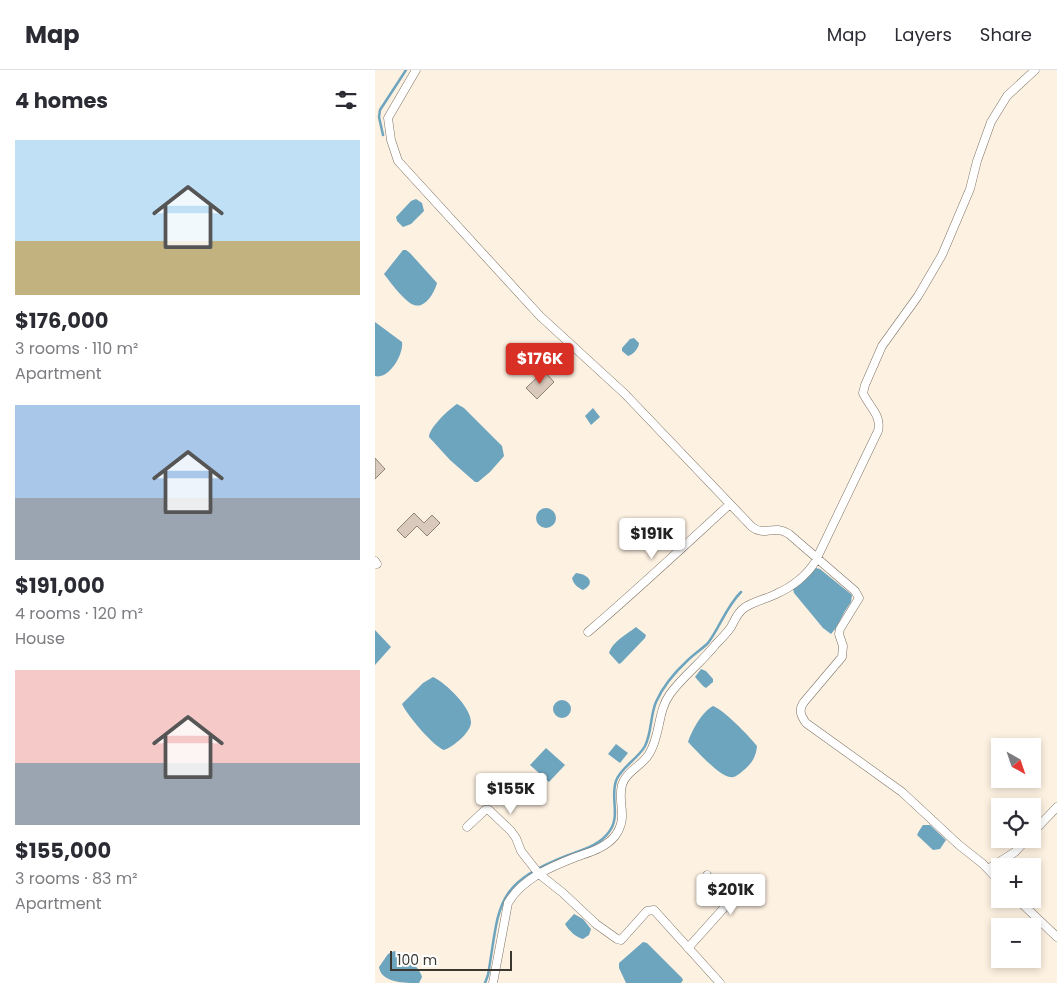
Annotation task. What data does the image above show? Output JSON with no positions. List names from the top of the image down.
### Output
{
  "scale_bar": "100 m",
  "north": "bottom right",
  "page": {
    "header": "Map",
    "nav": ["Map", "Layers", "Share"],
    "heading": "4 homes",
    "list": [
      {
        "name": "$176,000",
        "note": "3 rooms · 110 m² · Apartment"
      },
      {
        "name": "$191,000",
        "note": "4 rooms · 120 m² · House"
      },
      {
        "name": "$155,000",
        "note": "3 rooms · 83 m² · Apartment"
      }
    ],
    "price": [
      "$176K",
      "$191K",
      "$155K",
      "$201K"
    ],
    "map_buttons": ["+", "−"],
    "scale": "100 m"
  }
}
